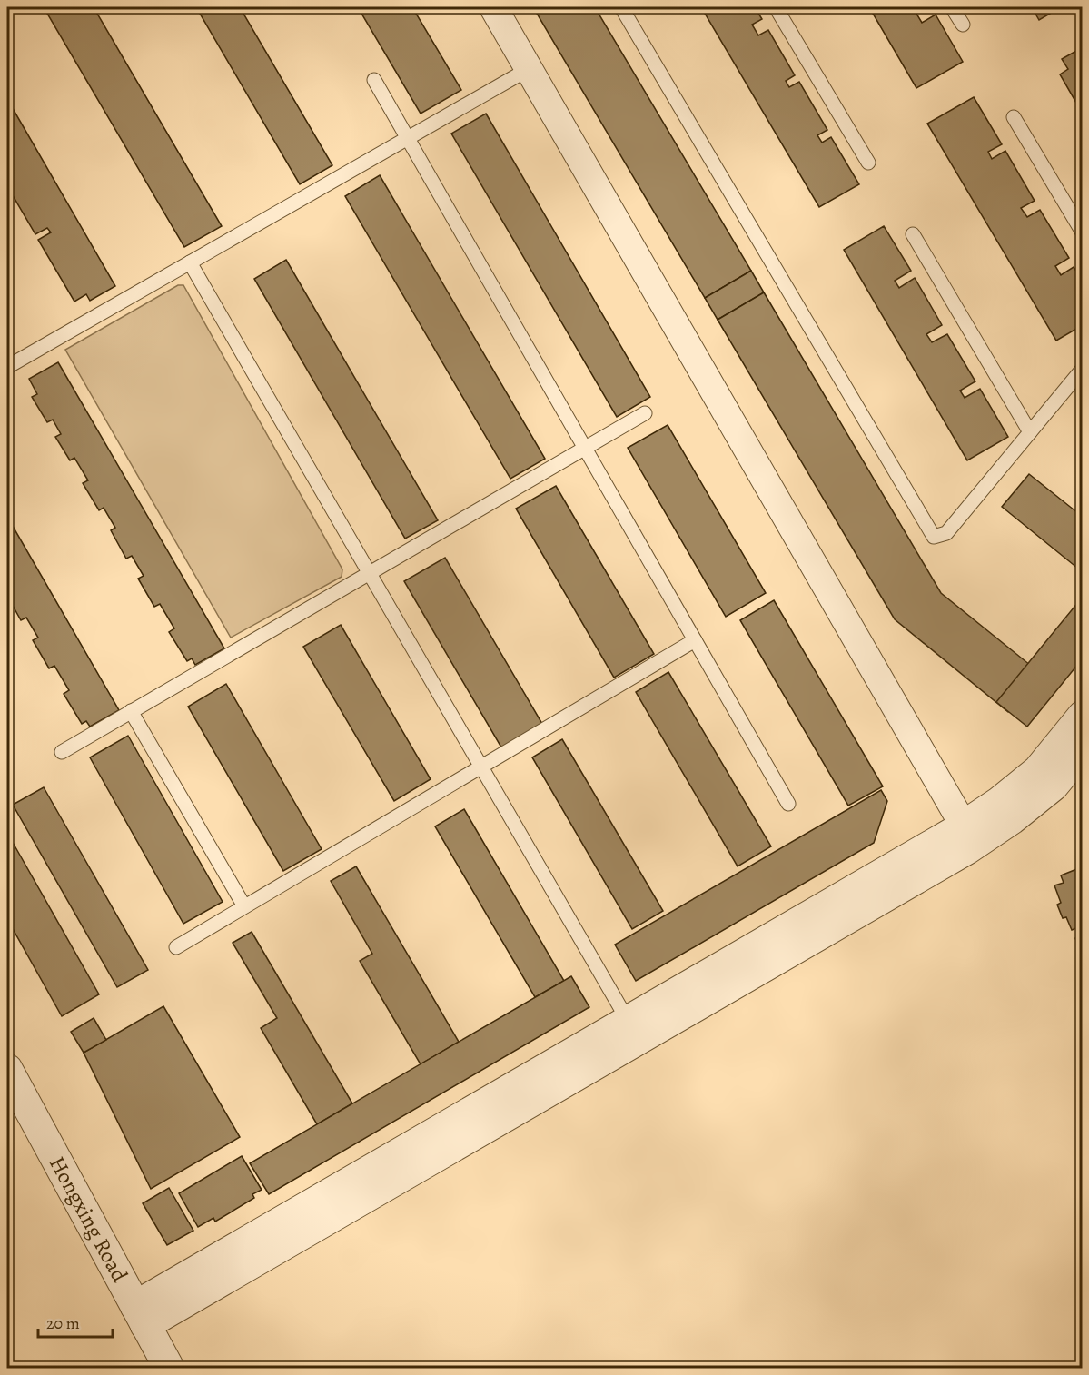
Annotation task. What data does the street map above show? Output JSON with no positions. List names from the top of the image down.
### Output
{
  "streets": {
    "street": ["Hongxing Road"]
  },
  "scale_bar": "20 m"
}
